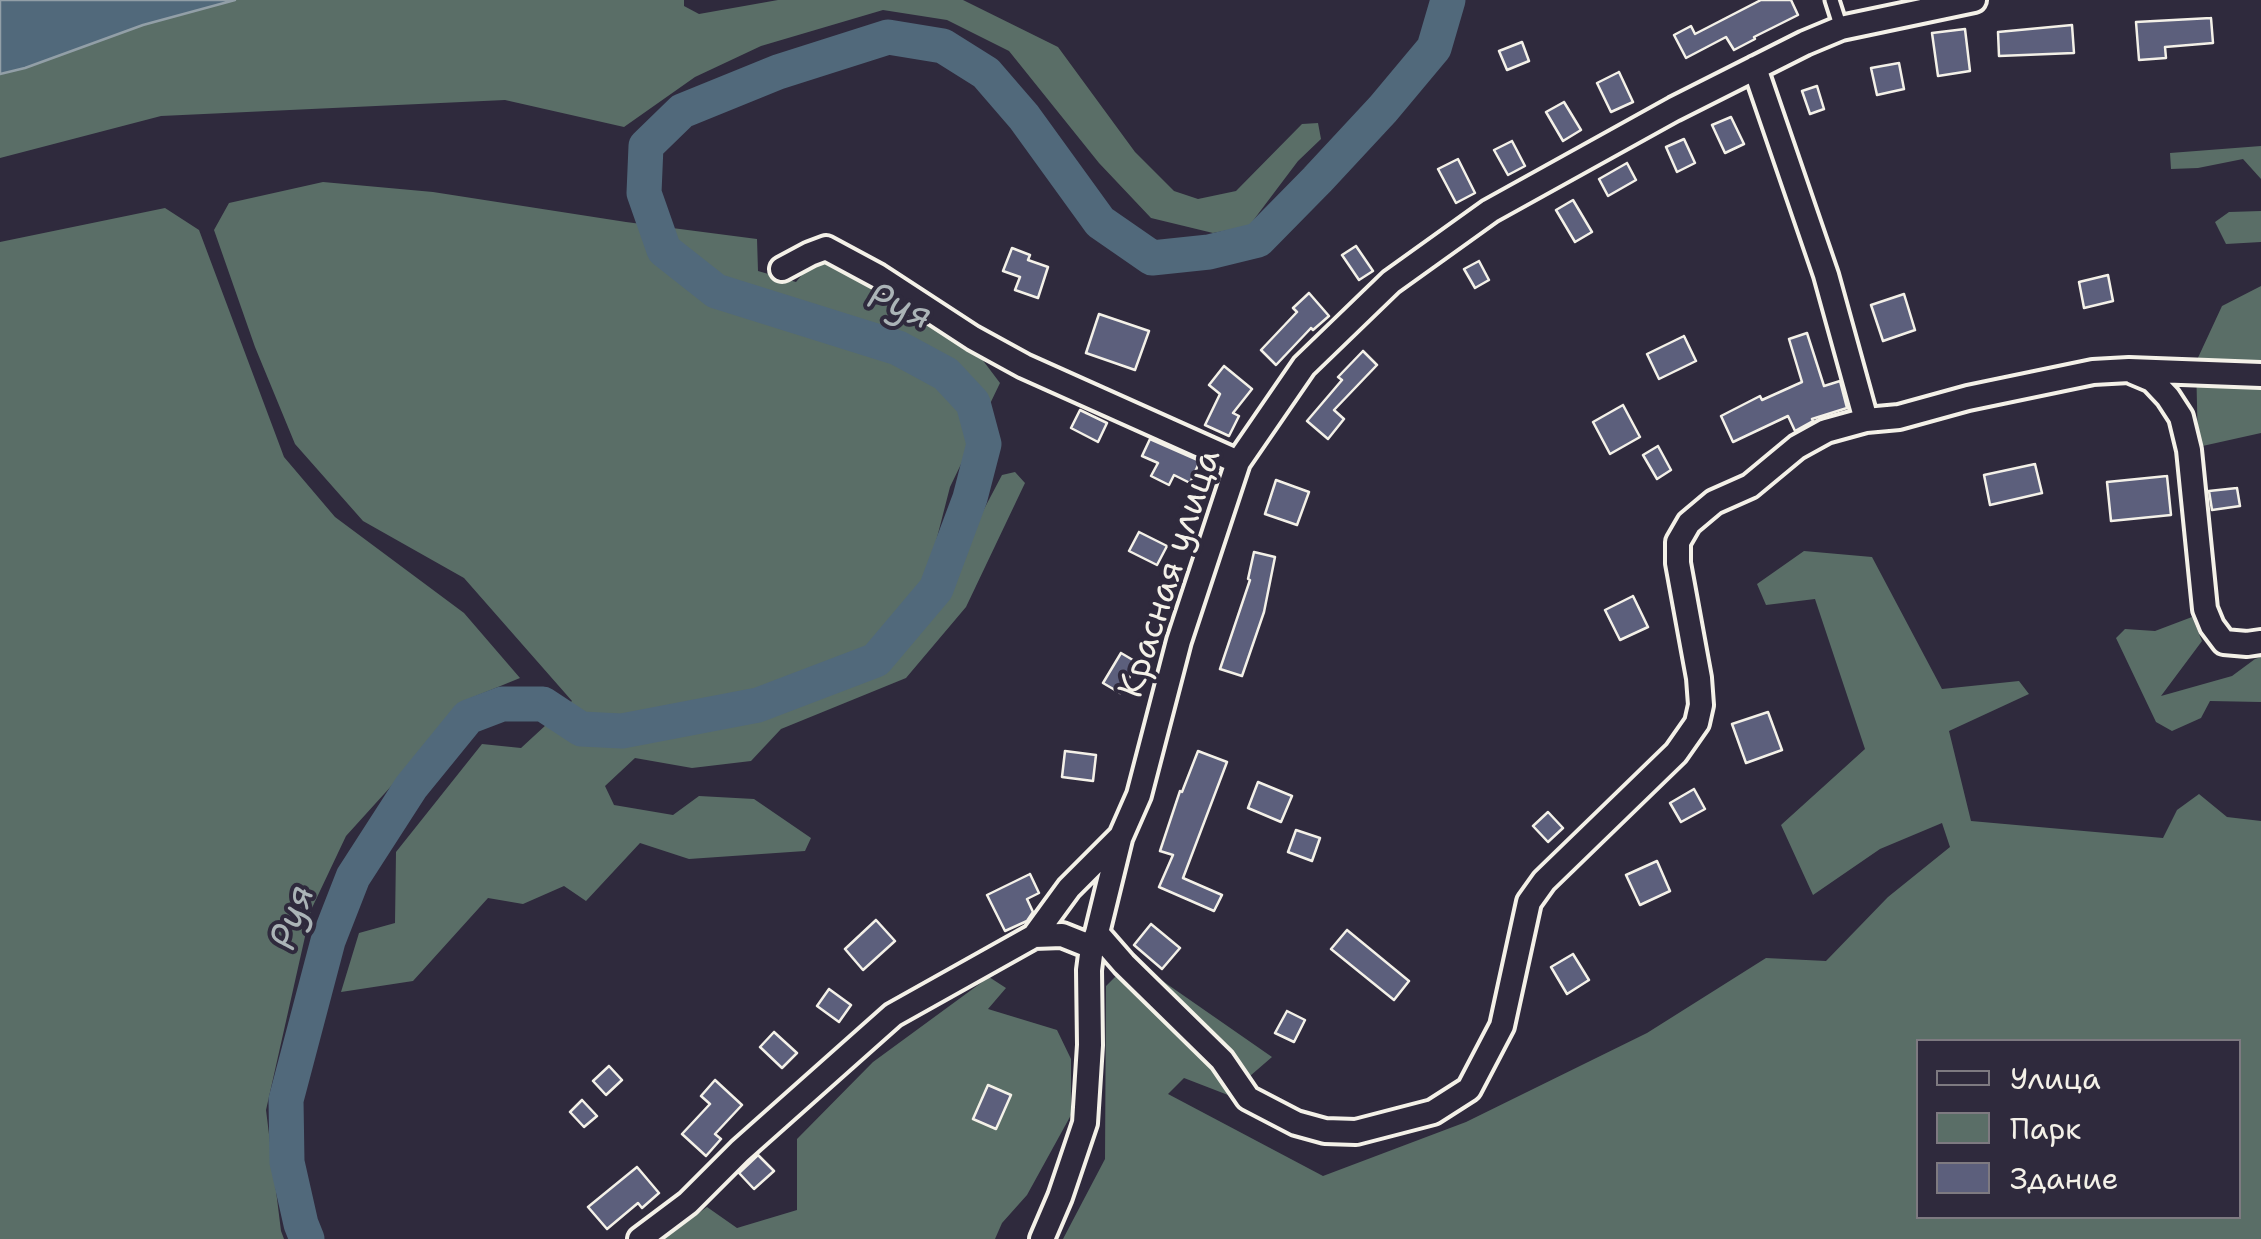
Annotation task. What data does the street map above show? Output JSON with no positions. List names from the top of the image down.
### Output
{
  "streets": {
    "street": ["Красная улица"]
  },
  "water": ["Руя"],
  "legend": ["Улица", "Парк", "Здание"]
}
